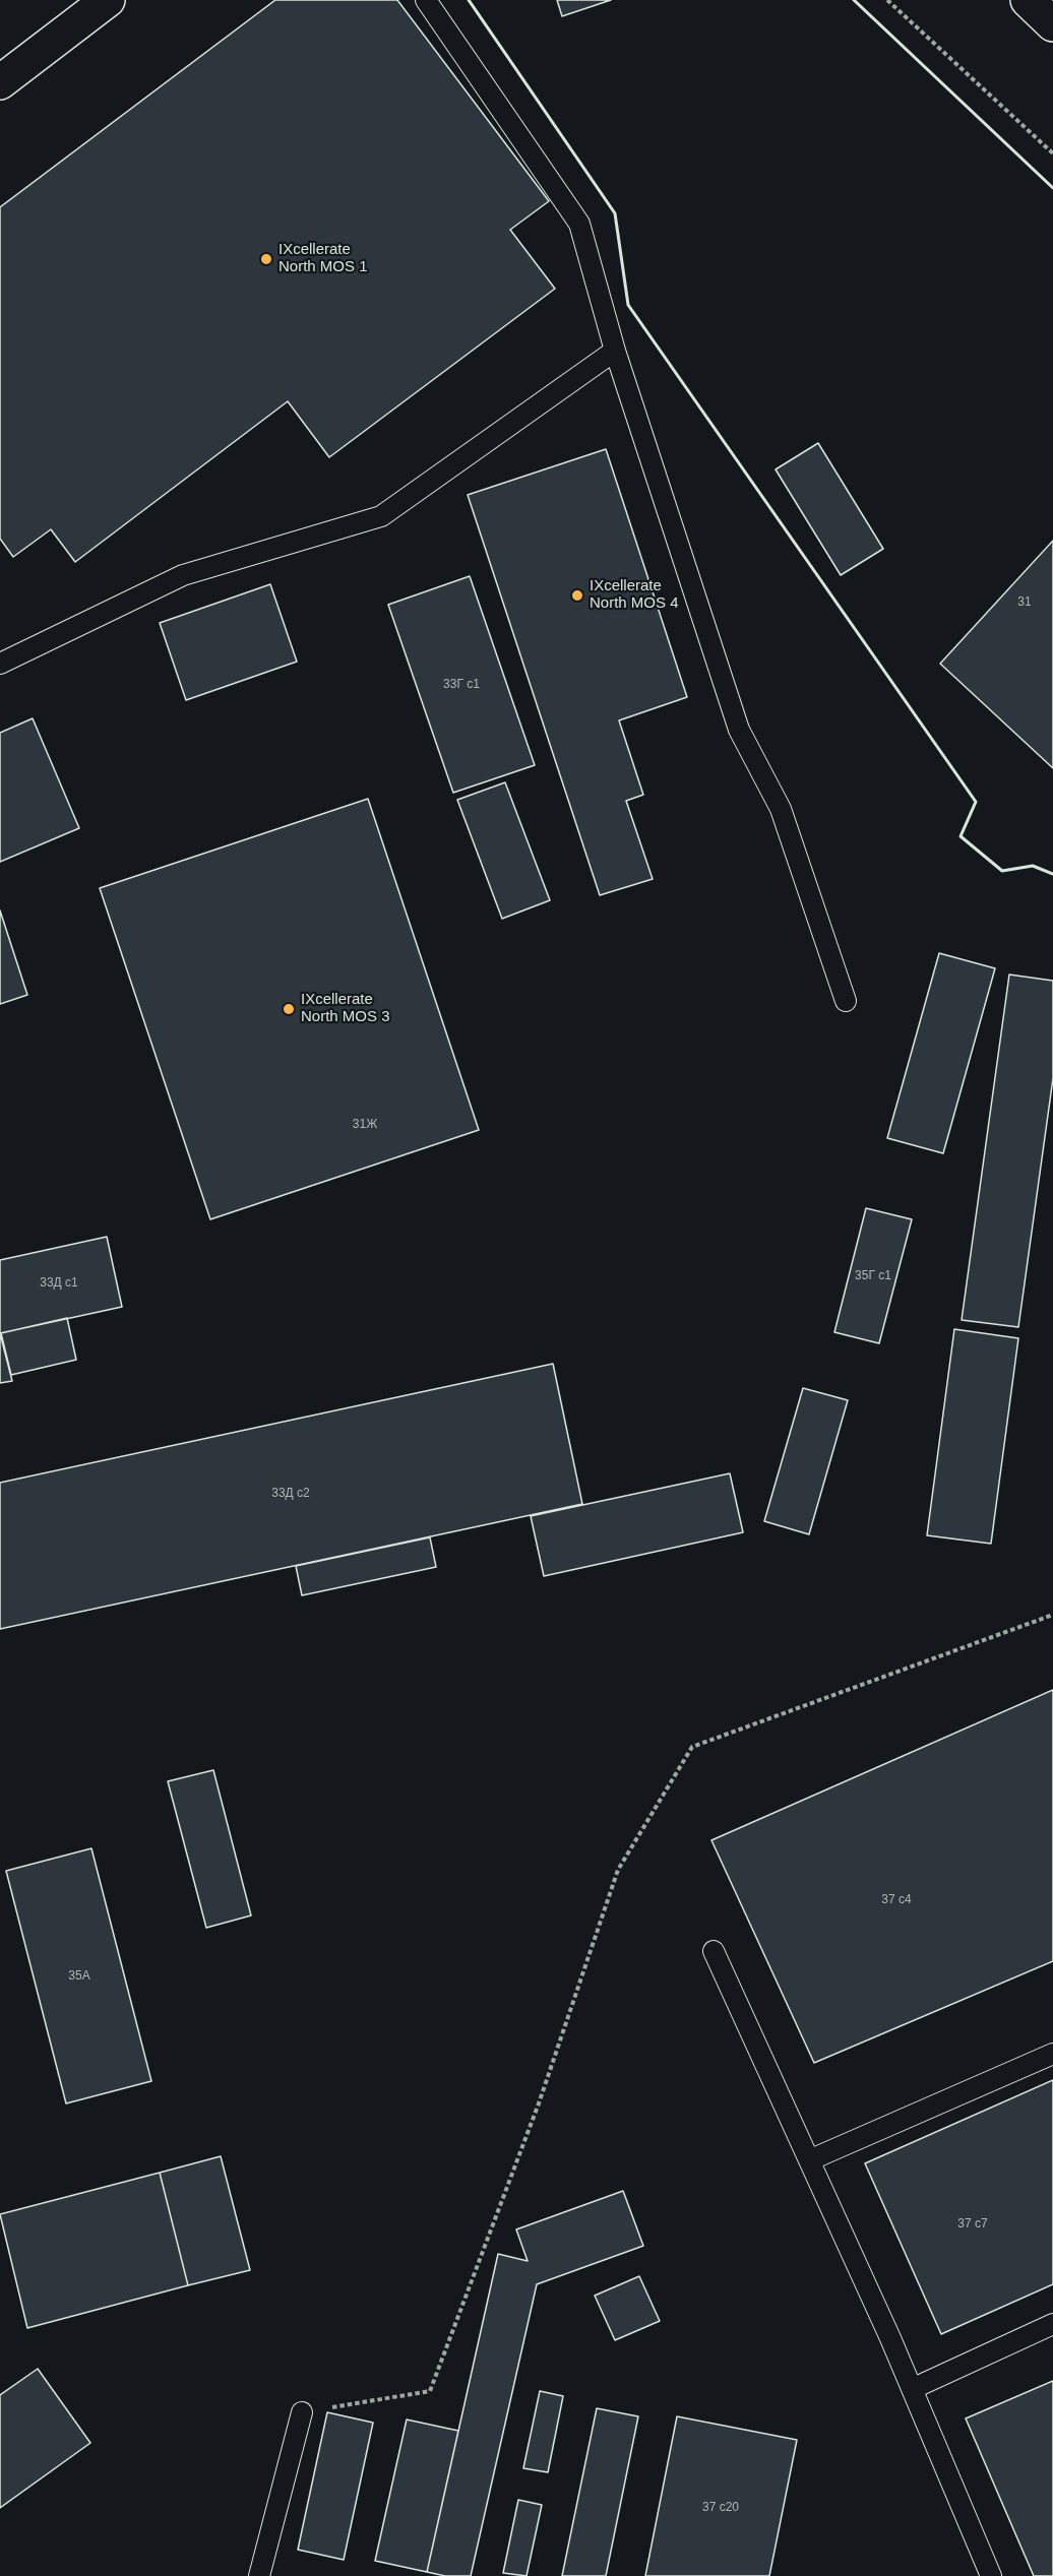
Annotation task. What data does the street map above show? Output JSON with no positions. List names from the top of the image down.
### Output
{
  "places": ["IXcellerate North MOS 1", "IXcellerate North MOS 4", "IXcellerate North MOS 3"],
  "house_numbers": [
    "31",
    "33Г с1",
    "31Ж",
    "35Г с1",
    "33Д с1",
    "33Д с2",
    "37 с4",
    "35А",
    "37 с7",
    "37 с20"
  ]
}
